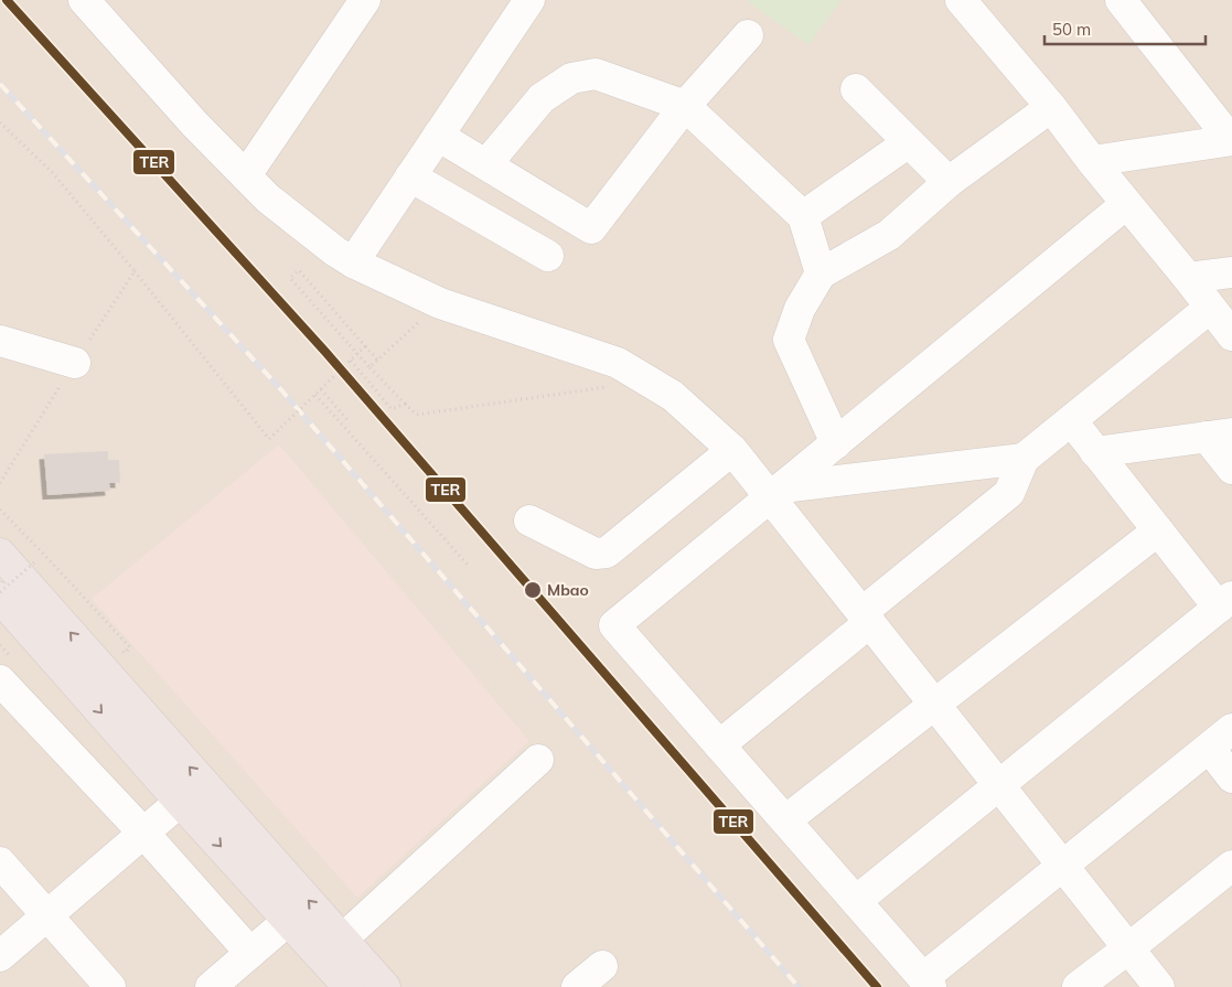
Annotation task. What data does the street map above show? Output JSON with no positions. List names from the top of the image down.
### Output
{
  "places": ["Mbao"],
  "lines": ["transit line TER"],
  "scale_bar": "50 m"
}
